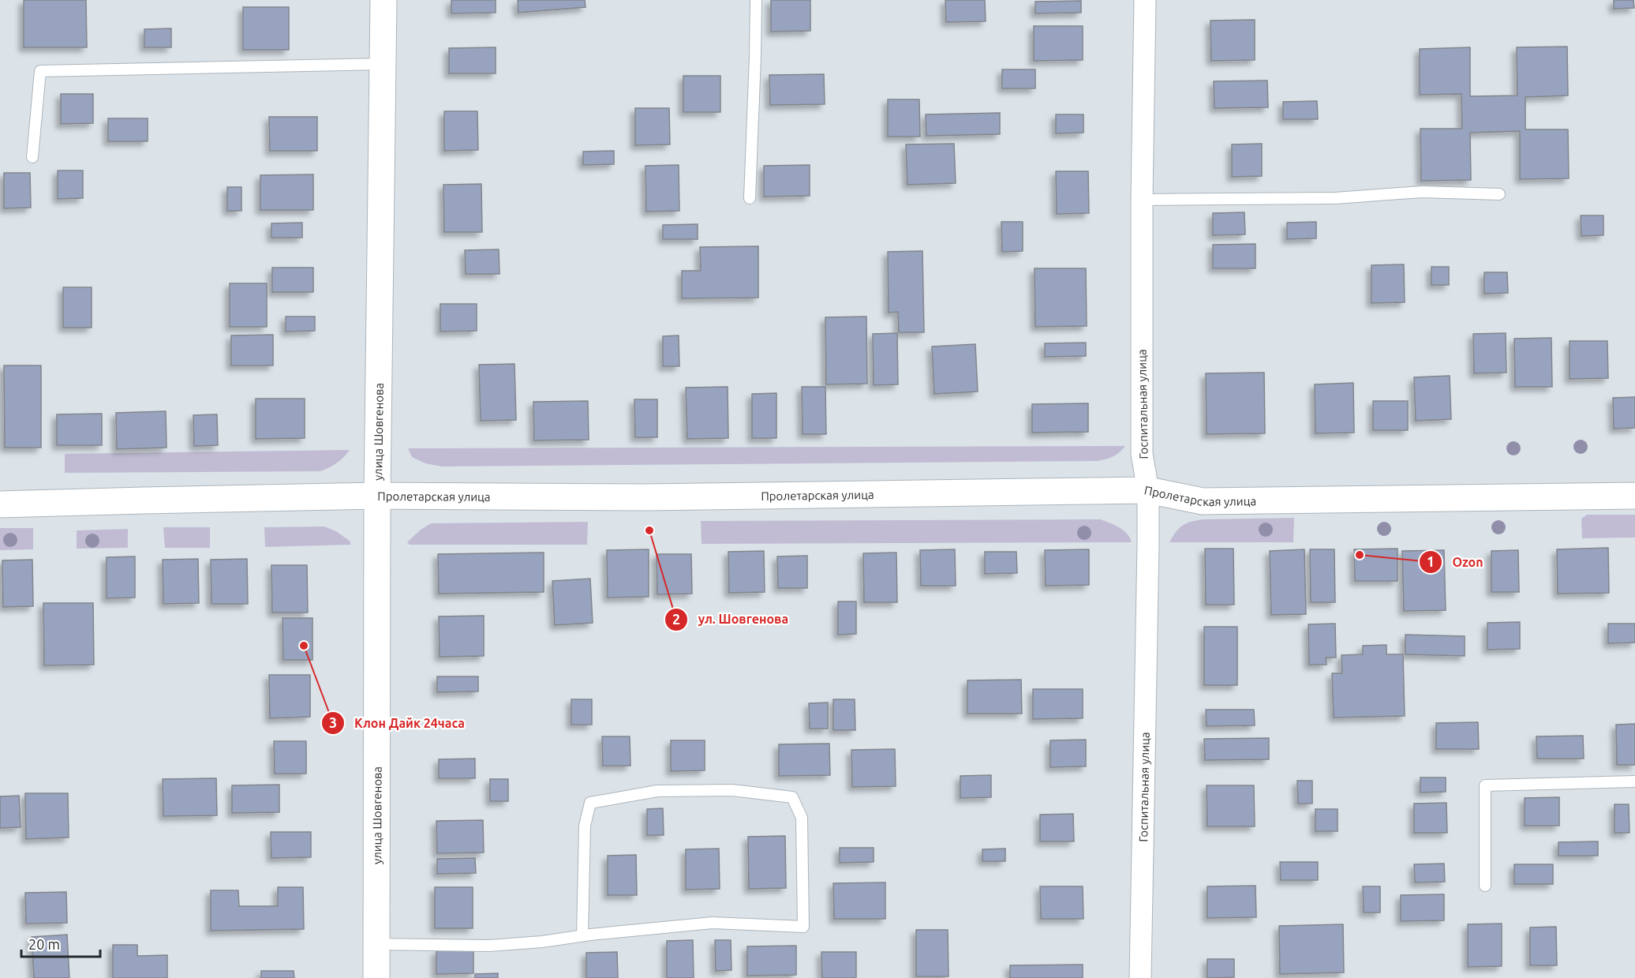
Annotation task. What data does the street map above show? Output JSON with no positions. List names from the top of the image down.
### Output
{
  "streets": {
    "main road": ["улица Шовгенова", "Пролетарская улица"],
    "street": ["Госпитальная улица"]
  },
  "crossings": [
    ["Госпитальная улица", "Пролетарская улица"],
    ["улица Шовгенова", "Пролетарская улица"]
  ],
  "places": ["ул. Шовгенова", "Ozon", "Клон Дайк 24часа"],
  "scale_bar": "20 m"
}
